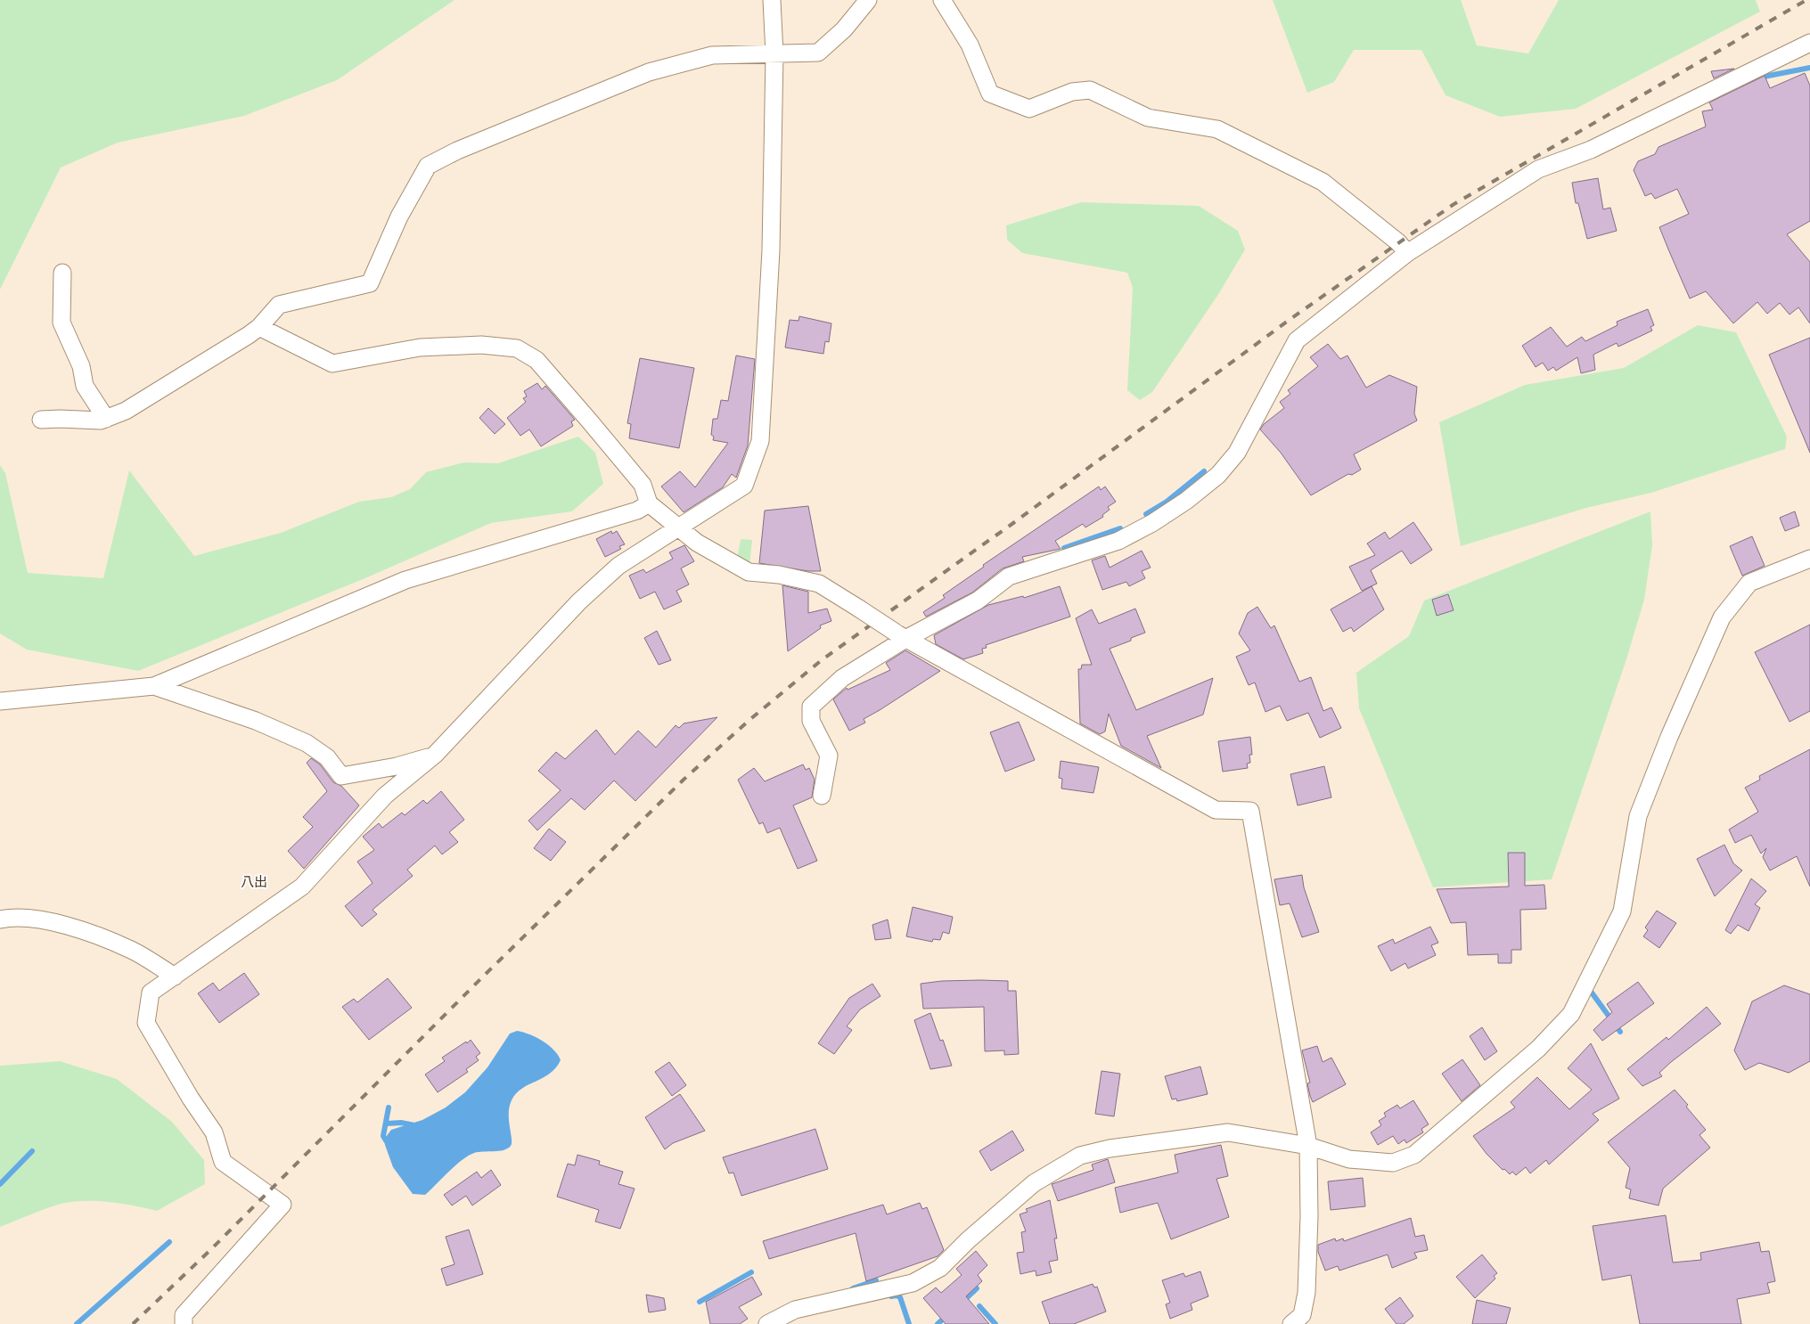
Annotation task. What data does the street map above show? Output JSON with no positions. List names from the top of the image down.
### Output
{
  "districts": ["八出"]
}
